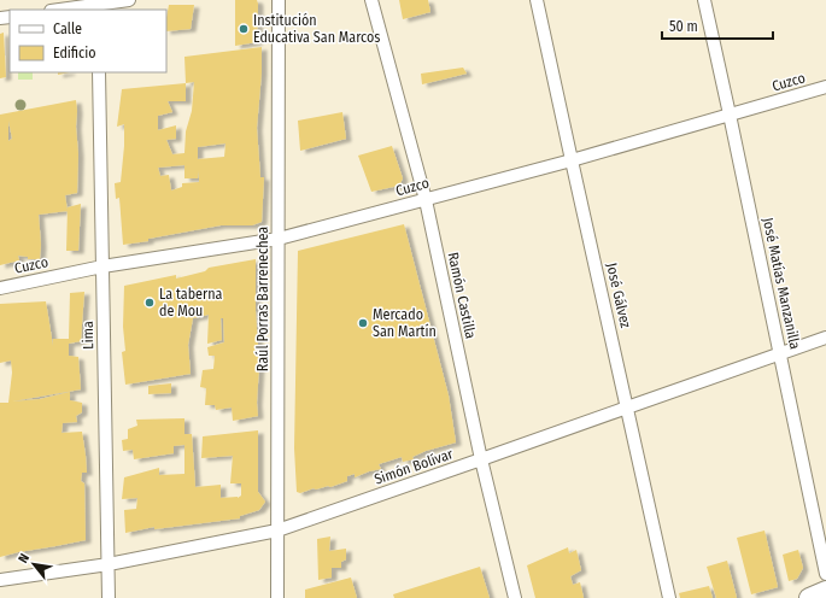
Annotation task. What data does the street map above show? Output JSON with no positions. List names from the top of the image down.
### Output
{
  "streets": {
    "street": [
      "Cuzco",
      "José Matías Manzanilla",
      "Ramón Castilla",
      "José Gálvez",
      "Raúl Porras Barrenechea",
      "Lima",
      "Simón Bolívar"
    ]
  },
  "crossings": [
    ["Cuzco", "José Matías Manzanilla"],
    ["Cuzco", "Ramón Castilla"],
    ["Cuzco", "José Gálvez"],
    ["Cuzco", "Raúl Porras Barrenechea"],
    ["Cuzco", "Lima"],
    ["José Matías Manzanilla", "Simón Bolívar"],
    ["Ramón Castilla", "Simón Bolívar"],
    ["José Gálvez", "Simón Bolívar"],
    ["Raúl Porras Barrenechea", "Simón Bolívar"],
    ["Lima", "Simón Bolívar"]
  ],
  "places": ["Institución Educativa San Marcos", "La taberna de Mou", "Mercado San Martín"],
  "legend": ["Calle", "Edificio"],
  "scale_bar": "50 m",
  "north": "top left"
}
